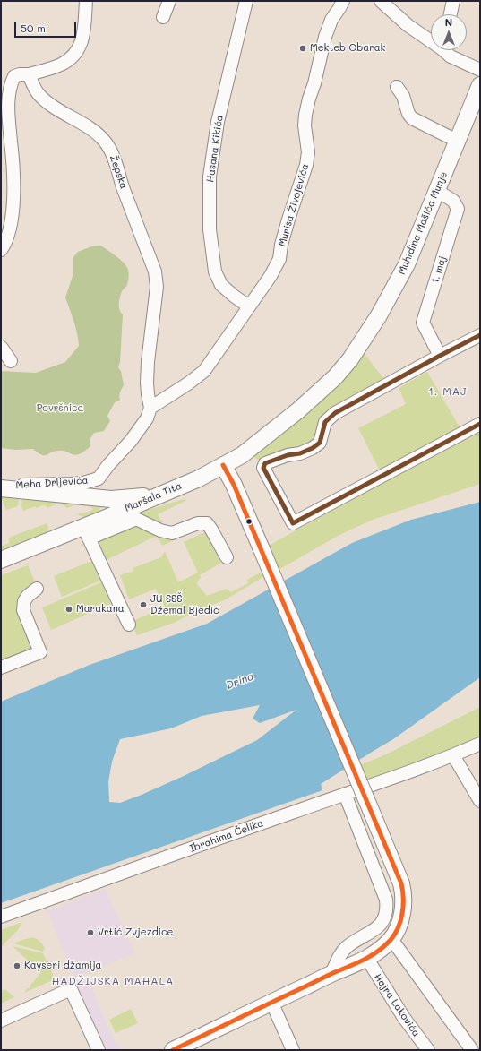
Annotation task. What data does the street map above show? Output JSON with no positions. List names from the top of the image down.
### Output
{
  "streets": {
    "main road": ["Muhidina Mašića Munje", "Meha Drljevića", "Maršala Tita"],
    "street": [
      "Hasana Kikića",
      "Žepska",
      "Murisa Živojevića",
      "1. maj",
      "Ibrahima Čelika",
      "Hajra Lakovića"
    ]
  },
  "crossings": [
    ["Hasana Kikića", "Murisa Živojevića"],
    ["Žepska", "Murisa Živojevića"],
    ["Žepska", "Meha Drljevića"],
    ["Murisa Živojevića", "Meha Drljevića"],
    ["Muhidina Mašića Munje", "1. maj"],
    ["Muhidina Mašića Munje", "Maršala Tita"],
    ["Meha Drljevića", "Maršala Tita"]
  ],
  "districts": ["1. MAJ", "HADŽIJSKA MAHALA"],
  "water": ["Drina"],
  "parks": ["Površnica"],
  "places": [
    "Mekteb Obarak",
    "JU SSŠ Džemal Bjedić",
    "Marakana",
    "Vrtić Zvjezdice",
    "Kayseri džamija"
  ],
  "scale_bar": "50 m",
  "north": "top"
}
